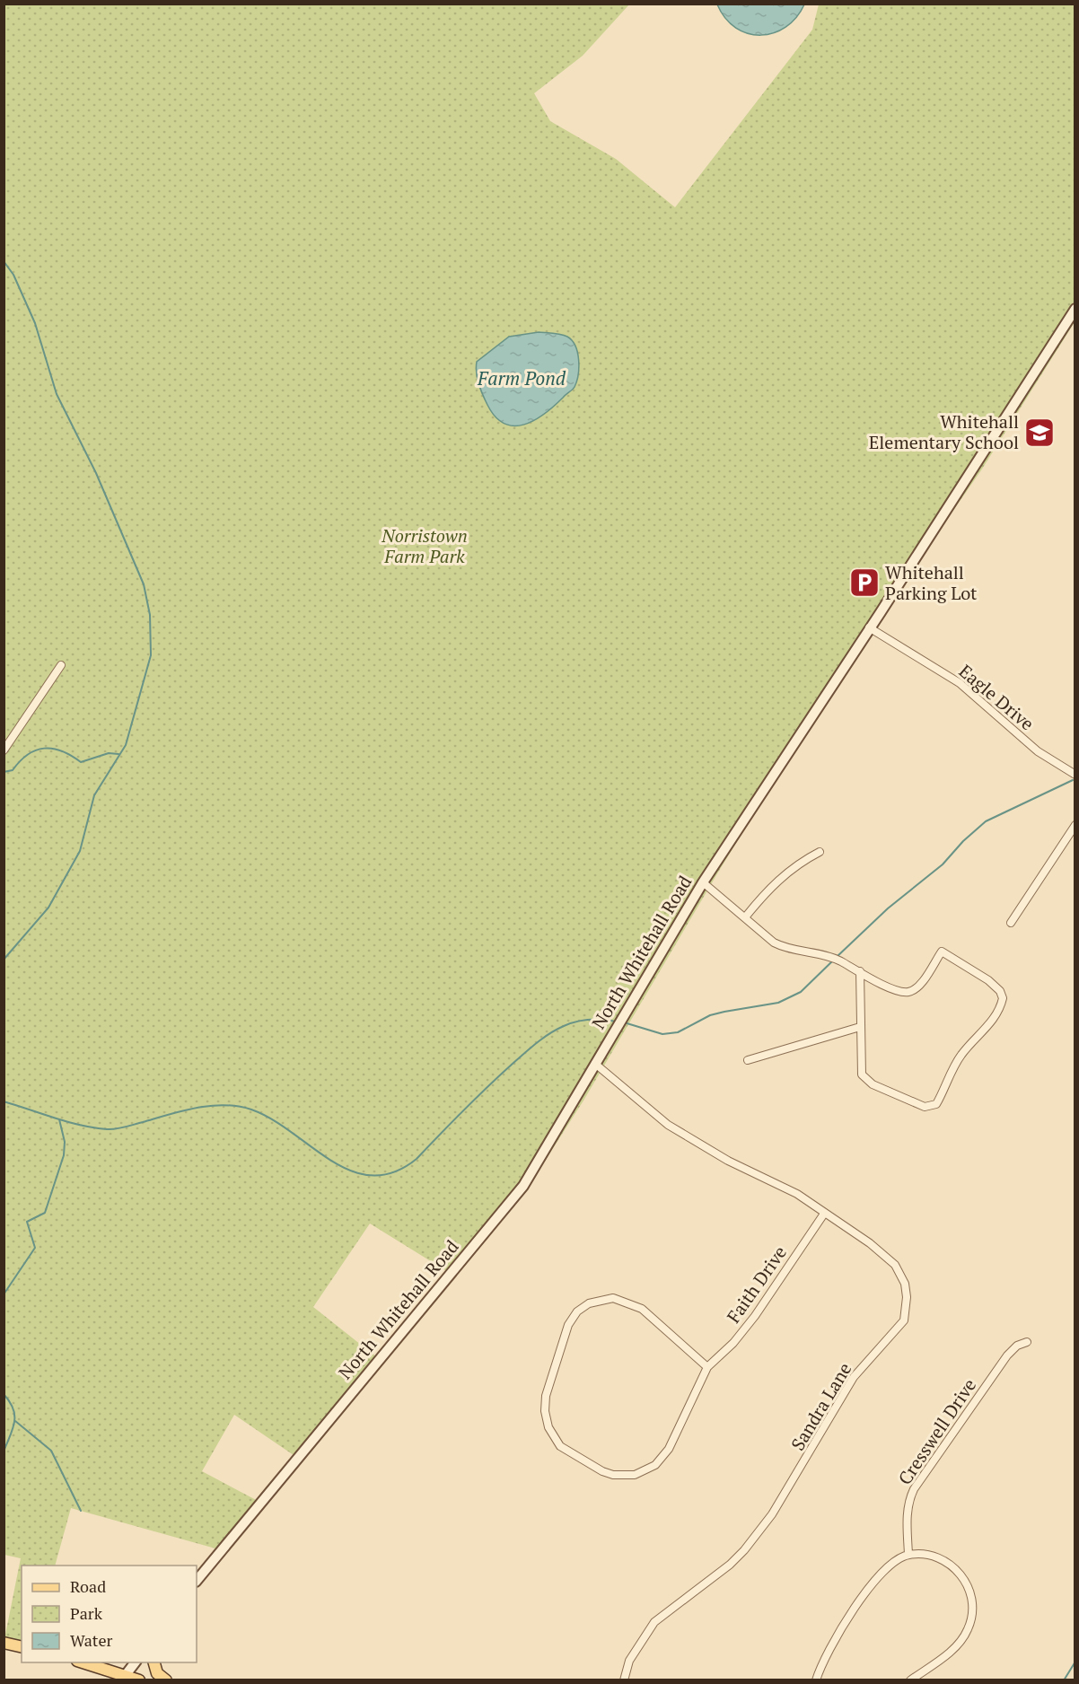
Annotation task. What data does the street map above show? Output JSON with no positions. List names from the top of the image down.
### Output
{
  "streets": {
    "main road": ["North Whitehall Road"],
    "street": [
      "Eagle Drive",
      "Faith Drive",
      "Sandra Lane",
      "Cresswell Drive"
    ]
  },
  "crossings": [
    ["Eagle Drive", "North Whitehall Road"],
    ["North Whitehall Road", "Sandra Lane"],
    ["Faith Drive", "Sandra Lane"]
  ],
  "water": ["Farm Pond"],
  "parks": ["Norristown Farm Park"],
  "places": {
    "school or university": ["Whitehall Elementary School"],
    "parking": ["Whitehall Parking Lot"]
  },
  "legend": ["Road", "Park", "Water"]
}
